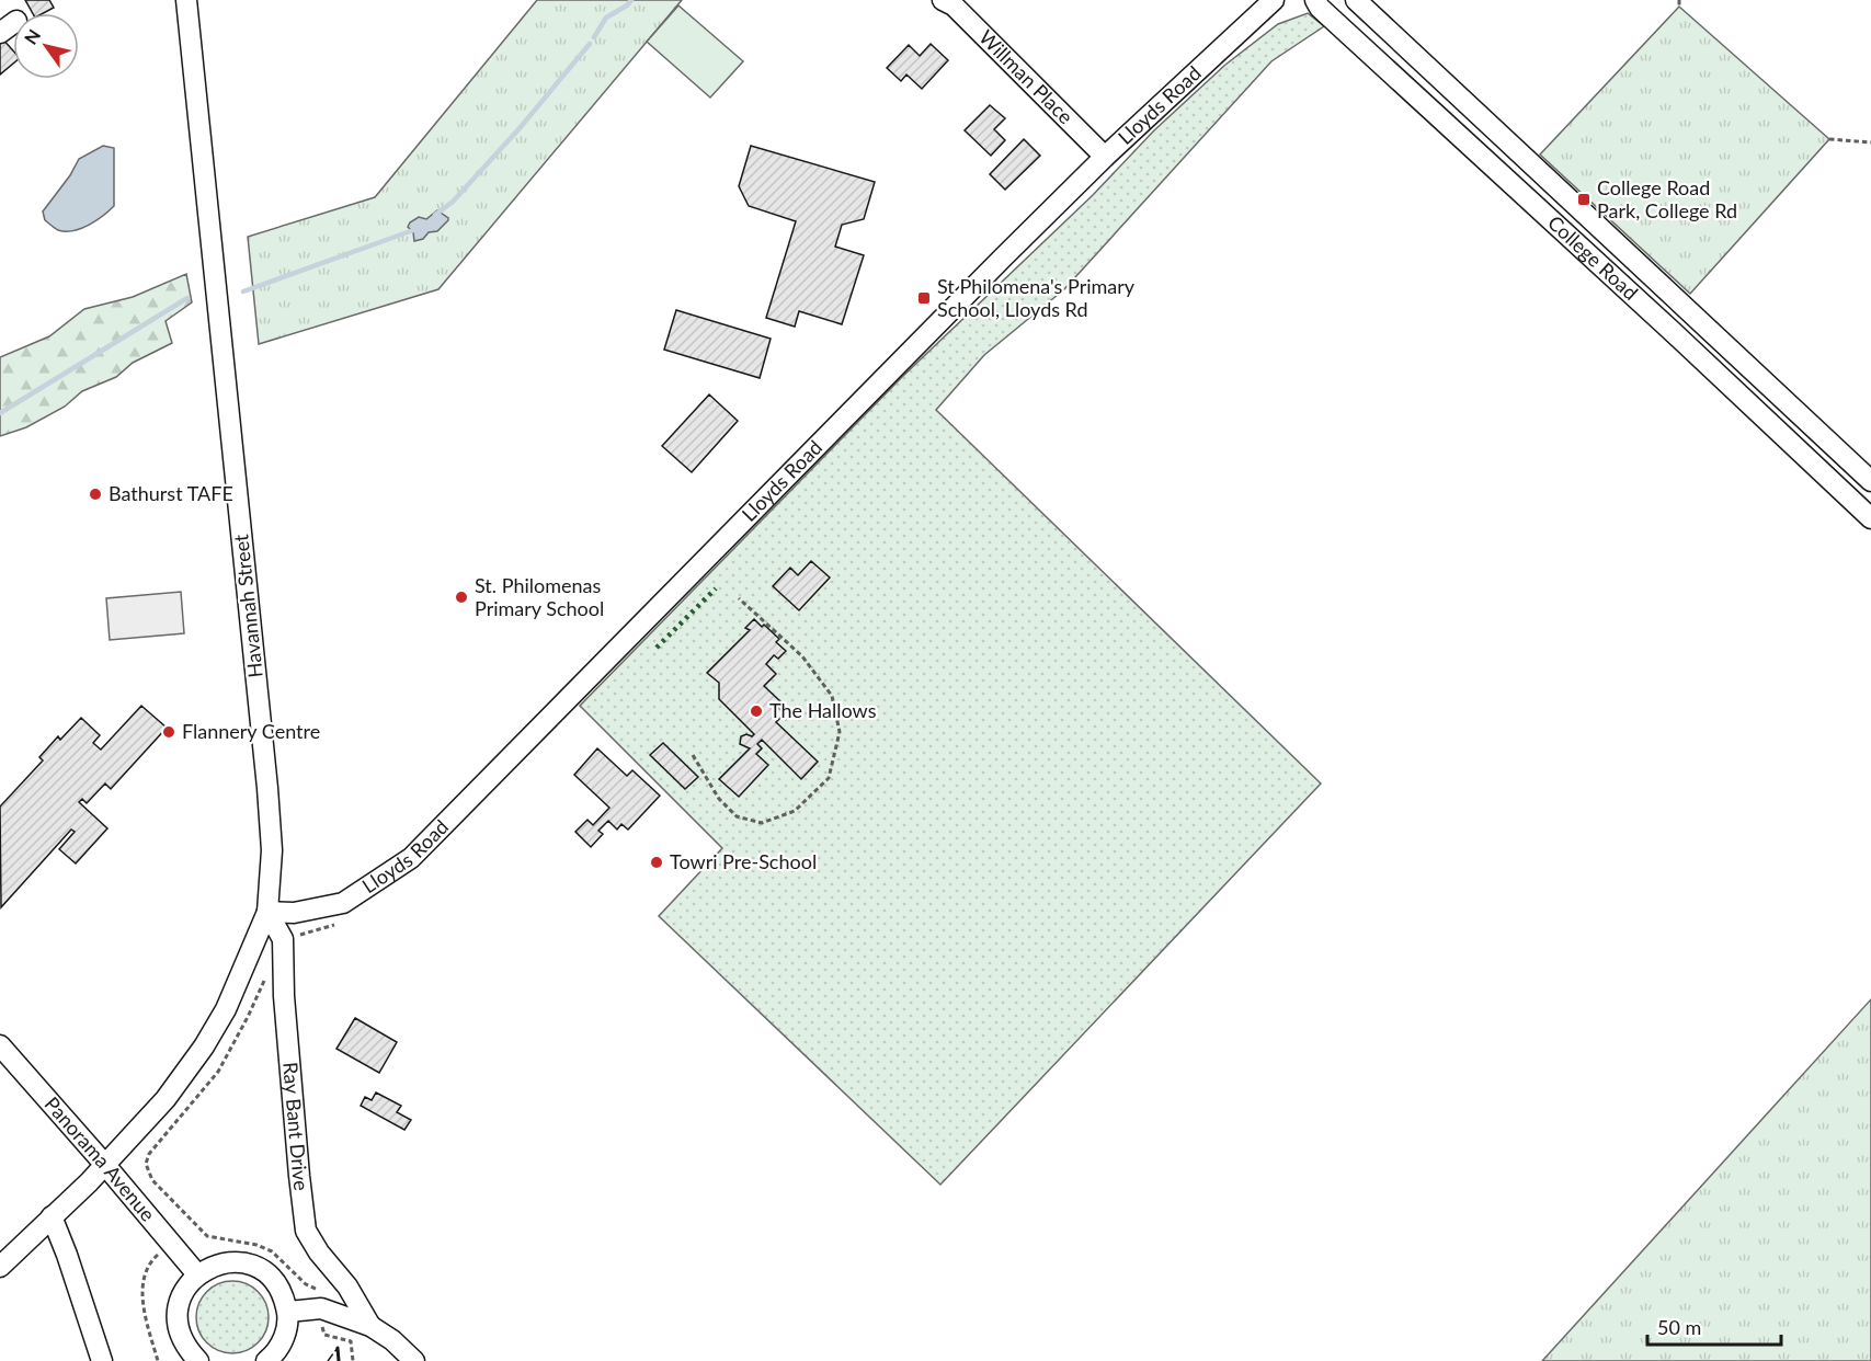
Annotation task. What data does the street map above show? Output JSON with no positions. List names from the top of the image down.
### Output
{
  "streets": {
    "street": [
      "Willman Place",
      "Lloyds Road",
      "College Road",
      "Havannah Street",
      "Ray Bant Drive",
      "Panorama Avenue"
    ]
  },
  "crossings": [
    ["Willman Place", "Lloyds Road"],
    ["Lloyds Road", "Havannah Street"],
    ["Lloyds Road", "Ray Bant Drive"],
    ["Havannah Street", "Ray Bant Drive"],
    ["Havannah Street", "Panorama Avenue"]
  ],
  "places": {
    "transit": ["College Road Park, College Rd", "St Philomena's Primary School, Lloyds Rd"],
    "other": [
      "Bathurst TAFE",
      "St. Philomenas Primary School",
      "The Hallows",
      "Flannery Centre",
      "Towri Pre-School"
    ]
  },
  "scale_bar": "50 m",
  "north": "top left"
}
